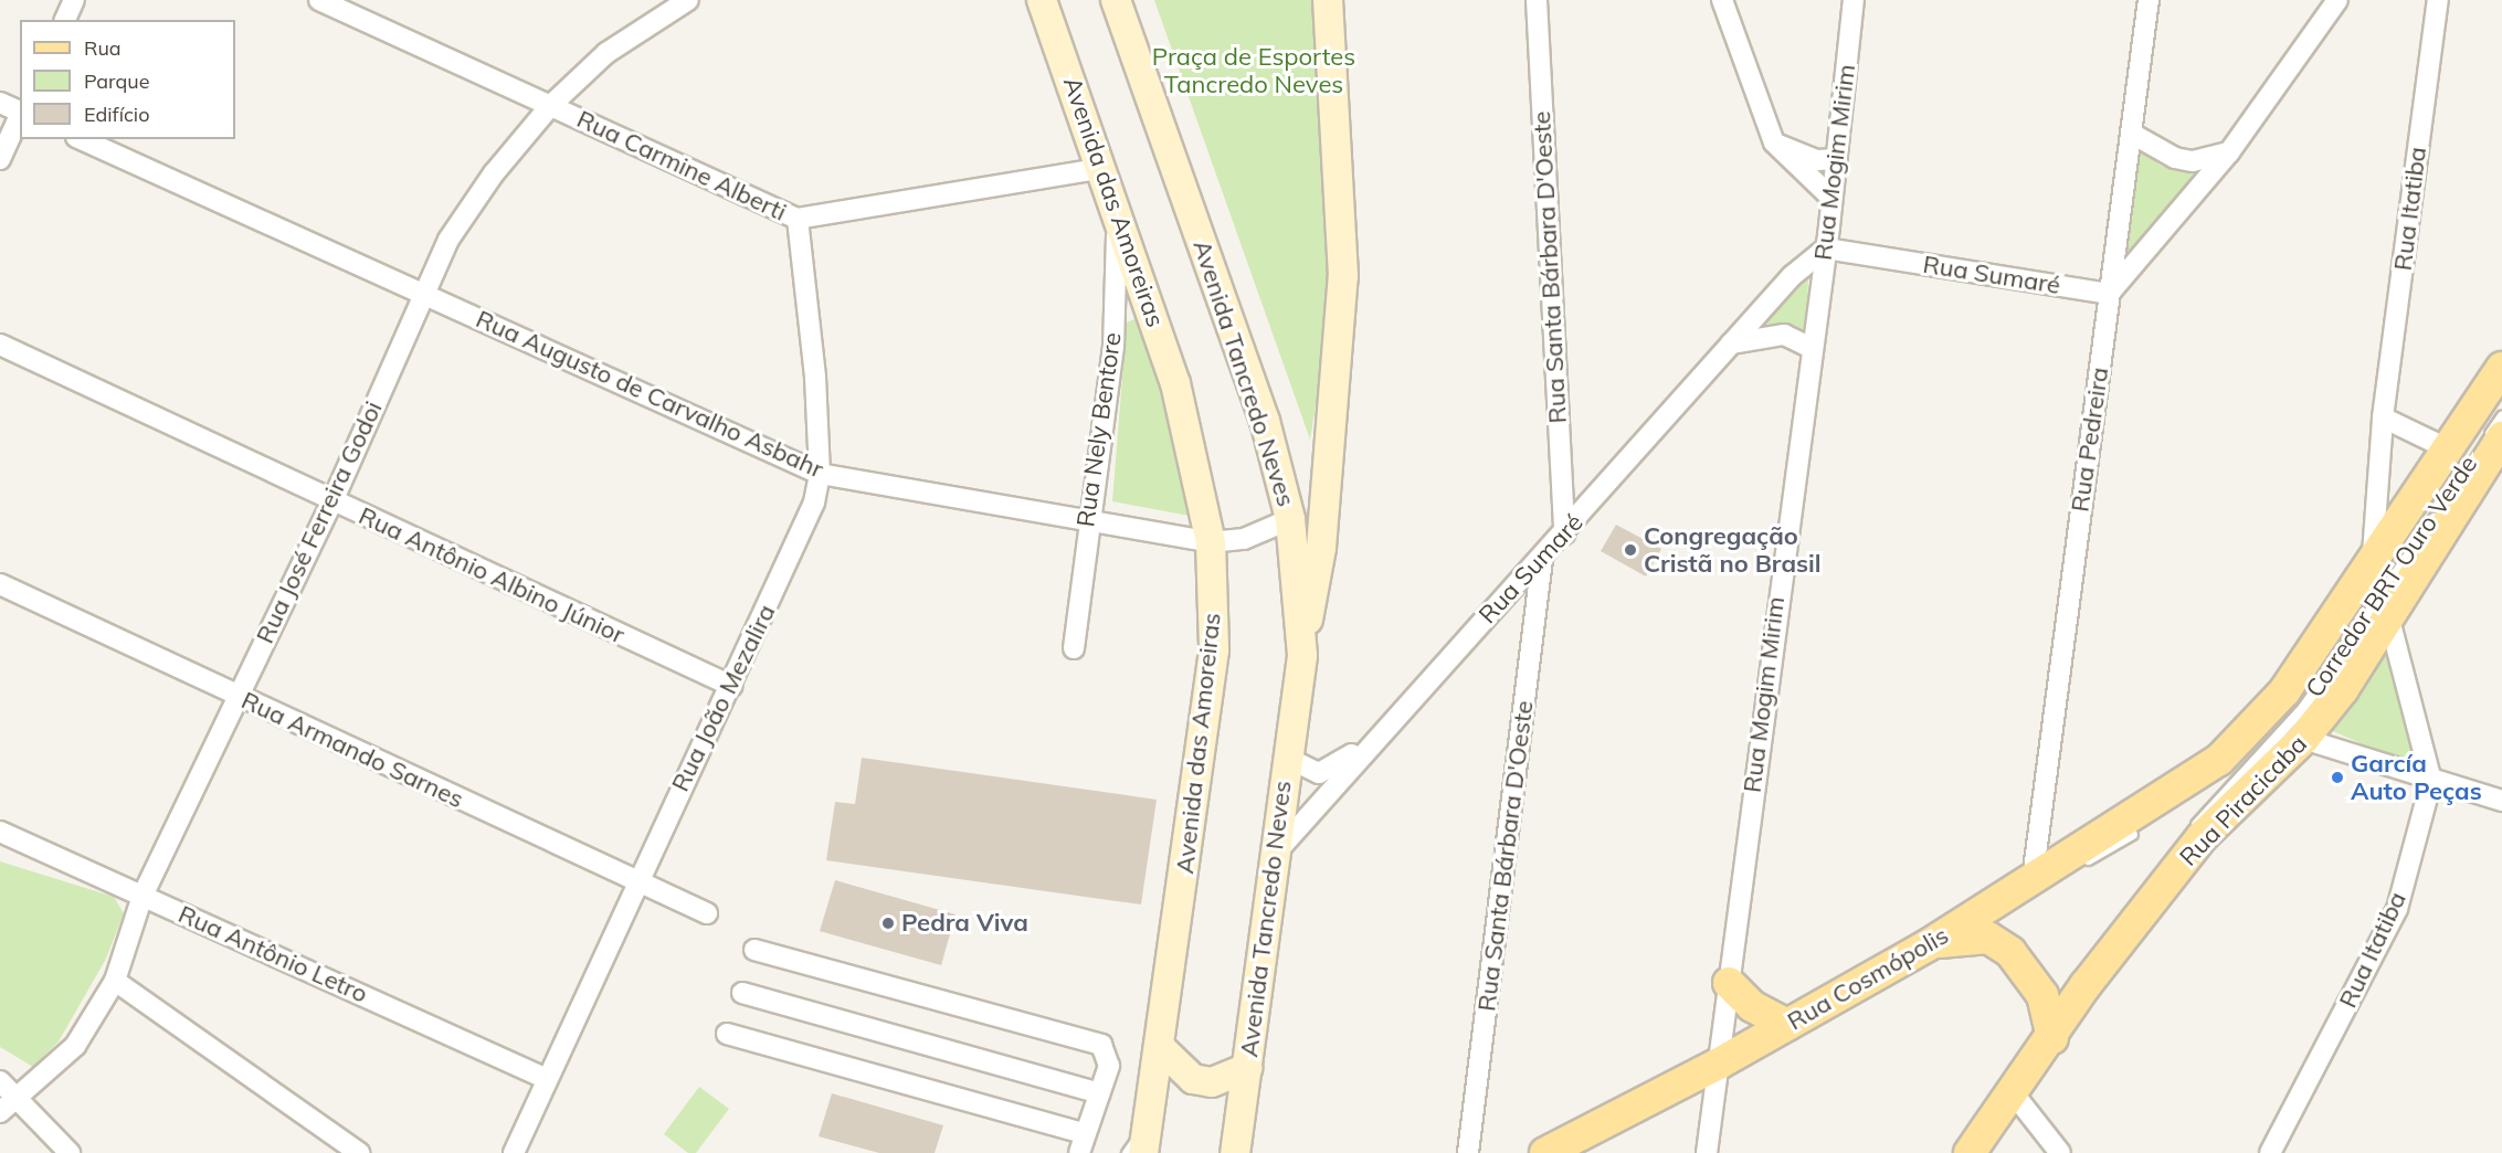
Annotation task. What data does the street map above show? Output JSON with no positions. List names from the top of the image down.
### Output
{
  "streets": {
    "main road": [
      "Avenida das Amoreiras",
      "Avenida Tancredo Neves",
      "Rua Piracicaba",
      "Rua Cosmópolis"
    ],
    "street": [
      "Rua Mogim Mirim",
      "Rua Carmine Alberti",
      "Rua Itatiba",
      "Rua Santa Bárbara D'Oeste",
      "Rua Sumaré",
      "Rua Augusto de Carvalho Asbahr",
      "Rua Nely Bentore",
      "Rua Pedreira",
      "Rua José Ferreira Godoi",
      "Rua Antônio Albino Júnior",
      "Rua João Mezalira",
      "Rua Armando Sarnes",
      "Rua Antônio Letro"
    ],
    "lane": ["Corredor BRT Ouro Verde"]
  },
  "crossings": [
    ["Rua Mogim Mirim", "Rua Sumaré"],
    ["Rua Mogim Mirim", "Rua Cosmópolis"],
    ["Rua Carmine Alberti", "Avenida das Amoreiras"],
    ["Rua Carmine Alberti", "Rua José Ferreira Godoi"],
    ["Rua Carmine Alberti", "Rua João Mezalira"],
    ["Avenida das Amoreiras", "Rua Augusto de Carvalho Asbahr"],
    ["Avenida das Amoreiras", "Rua Nely Bentore"],
    ["Rua Itatiba", "Rua Piracicaba"],
    ["Rua Santa Bárbara D'Oeste", "Rua Sumaré"],
    ["Rua Sumaré", "Avenida Tancredo Neves"],
    ["Rua Sumaré", "Rua Pedreira"],
    ["Avenida Tancredo Neves", "Rua Augusto de Carvalho Asbahr"],
    ["Rua Augusto de Carvalho Asbahr", "Rua Nely Bentore"],
    ["Rua Augusto de Carvalho Asbahr", "Rua José Ferreira Godoi"],
    ["Rua Augusto de Carvalho Asbahr", "Rua João Mezalira"],
    ["Rua Pedreira", "Rua Cosmópolis"],
    ["Rua José Ferreira Godoi", "Rua Antônio Albino Júnior"],
    ["Rua José Ferreira Godoi", "Rua Armando Sarnes"],
    ["Rua José Ferreira Godoi", "Rua Antônio Letro"],
    ["Rua Antônio Albino Júnior", "Rua João Mezalira"],
    ["Corredor BRT Ouro Verde", "Rua Piracicaba"],
    ["Corredor BRT Ouro Verde", "Rua Cosmópolis"],
    ["Rua João Mezalira", "Rua Armando Sarnes"],
    ["Rua João Mezalira", "Rua Antônio Letro"],
    ["Rua Piracicaba", "Rua Cosmópolis"]
  ],
  "parks": ["Praça de Esportes Tancredo Neves"],
  "places": ["Congregação Cristã no Brasil", "García Auto Peças", "Pedra Viva"],
  "legend": ["Rua", "Parque", "Edifício"]
}
